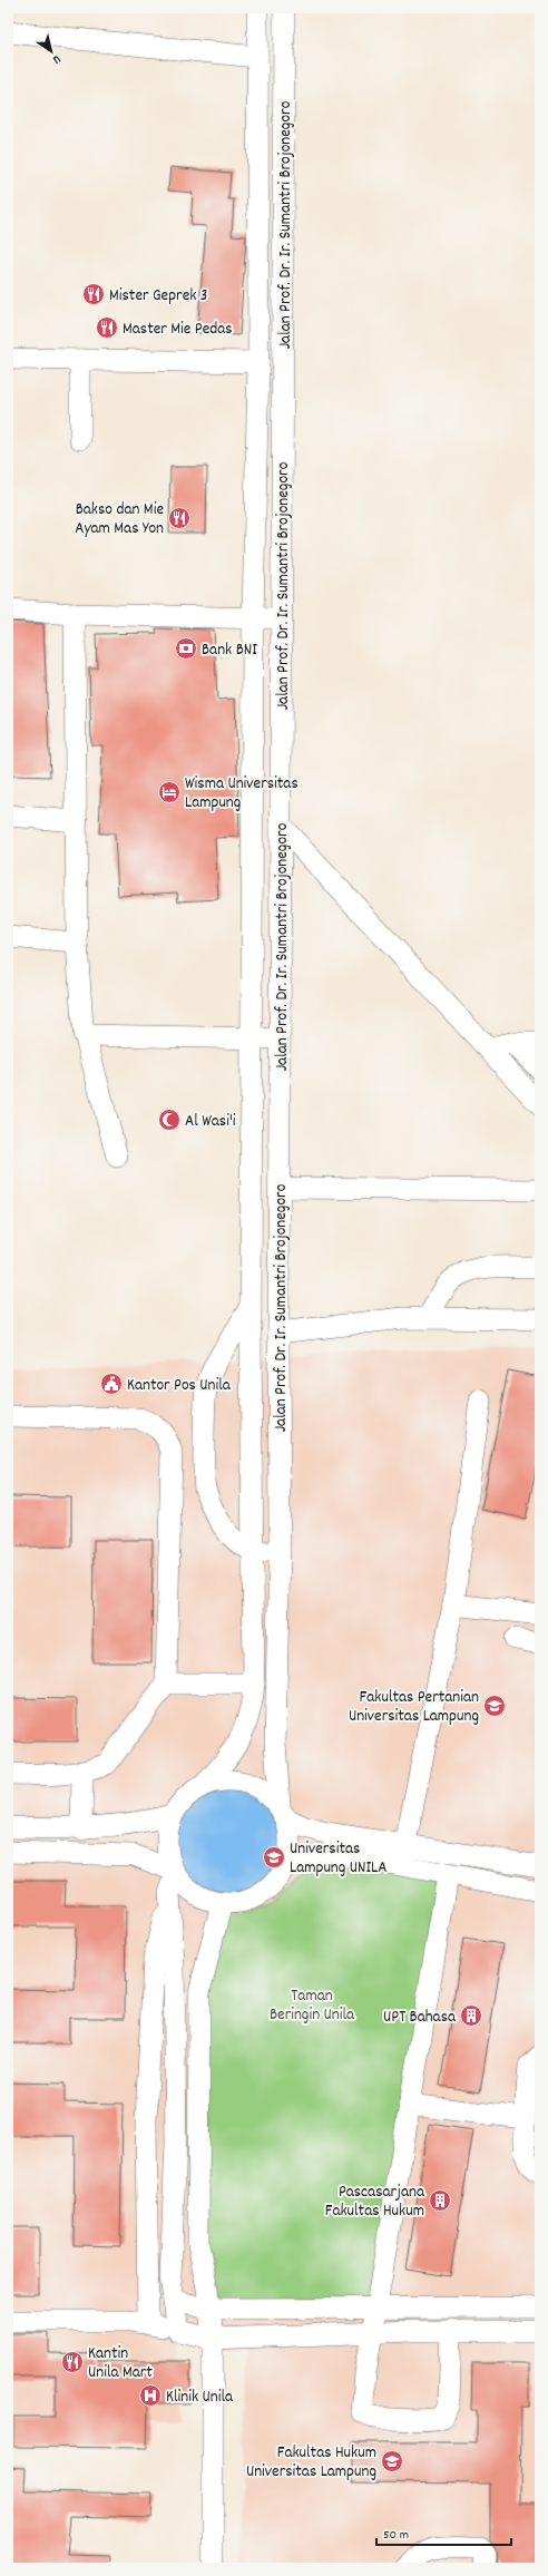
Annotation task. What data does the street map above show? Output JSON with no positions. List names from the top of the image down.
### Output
{
  "streets": {
    "street": ["Jalan Prof. Dr. Ir. Sumantri Brojonegoro"]
  },
  "parks": ["Taman Beringin Unila"],
  "places": {
    "restaurant": [
      "Mister Geprek 3",
      "Master Mie Pedas",
      "Bakso dan Mie Ayam Mas Yon",
      "Kantin Unila Mart"
    ],
    "bank": ["Bank BNI"],
    "hotel": ["Wisma Universitas Lampung"],
    "mosque": ["Al Wasi'i"],
    "public building": ["Kantor Pos Unila"],
    "school or university": ["Fakultas Pertanian Universitas Lampung", "Universitas Lampung UNILA", "Fakultas Hukum Universitas Lampung"],
    "building": ["UPT Bahasa", "Pascasarjana Fakultas Hukum"],
    "hospital": ["Klinik Unila"]
  },
  "scale_bar": "50 m",
  "north": "bottom right"
}
